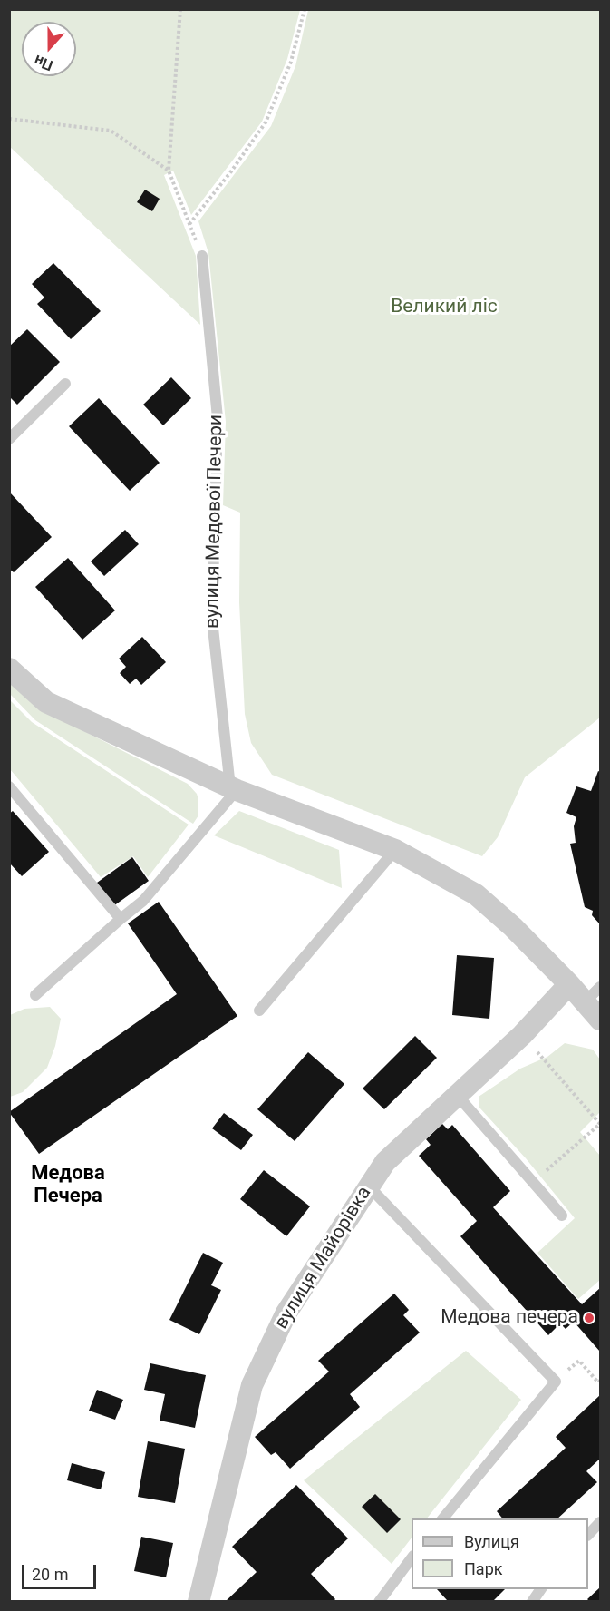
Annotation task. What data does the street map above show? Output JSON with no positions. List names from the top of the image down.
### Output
{
  "streets": {
    "street": ["вулиця Майорівка"],
    "lane": ["вулиця Медової Печери"]
  },
  "districts": ["Медова Печера"],
  "parks": ["Великий ліс"],
  "places": ["Медова печера"],
  "legend": ["Вулиця", "Парк"],
  "scale_bar": "20 m",
  "north": "bottom"
}
